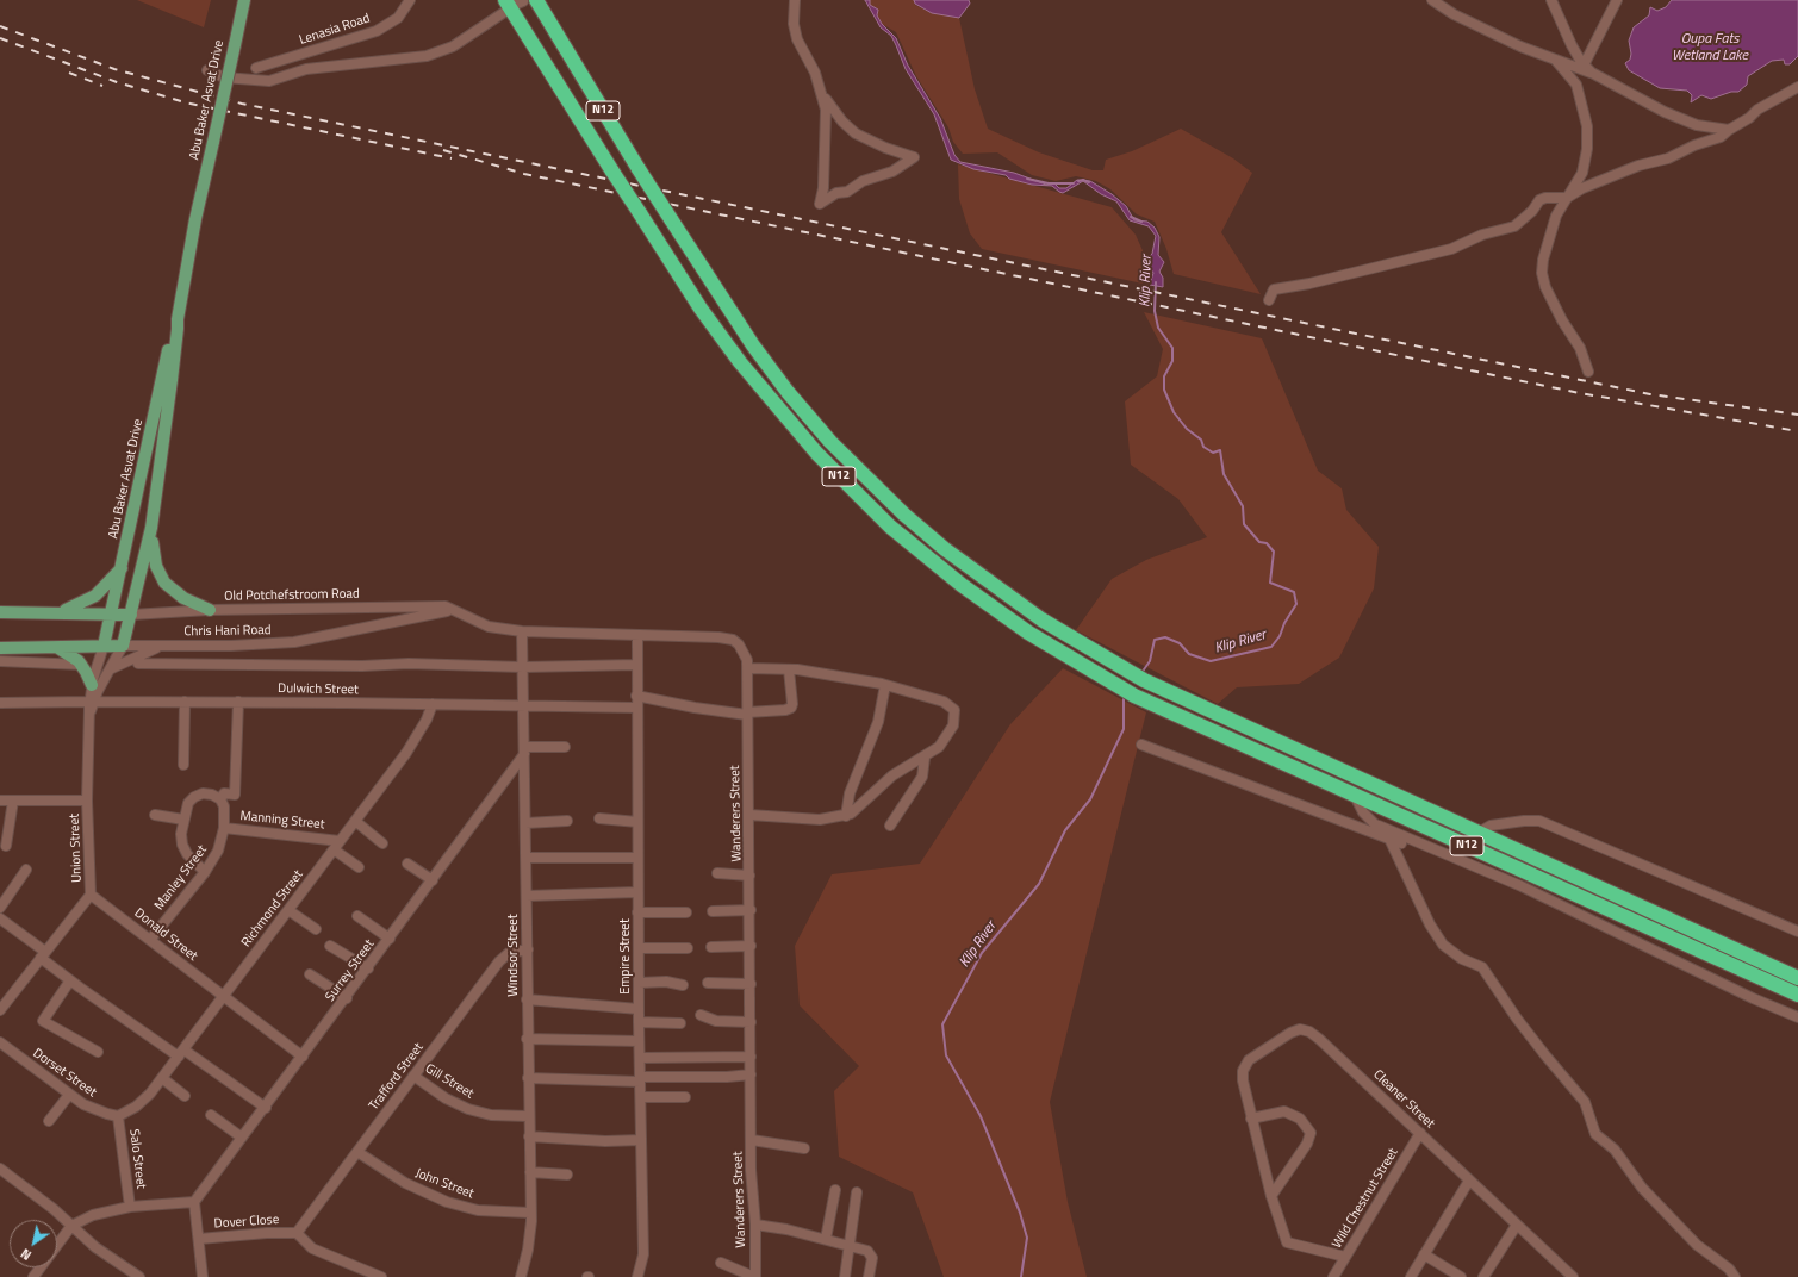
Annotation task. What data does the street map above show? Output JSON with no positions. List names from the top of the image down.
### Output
{
  "streets": {
    "highway": ["N12"],
    "main road": ["Abu Baker Asvat Drive", "Chris Hani Road"],
    "street": [
      "Lenasia Road",
      "Old Potchefstroom Road",
      "Dulwich Street",
      "Wanderers Street",
      "Manning Street",
      "Union Street",
      "Manley Street",
      "Richmond Street",
      "Donald Street",
      "Windsor Street",
      "Empire Street",
      "Surrey Street",
      "Dorset Street",
      "Trafford Street",
      "Gill Street",
      "Cleaner Street",
      "Salo Street",
      "John Street",
      "Wild Chestnut Street",
      "Dover Close"
    ]
  },
  "crossings": [
    ["Abu Baker Asvat Drive", "Old Potchefstroom Road"],
    ["Abu Baker Asvat Drive", "Chris Hani Road"],
    ["Abu Baker Asvat Drive", "Union Street"],
    ["Old Potchefstroom Road", "Chris Hani Road"],
    ["Old Potchefstroom Road", "Wanderers Street"],
    ["Chris Hani Road", "Wanderers Street"],
    ["Chris Hani Road", "Union Street"],
    ["Dulwich Street", "Union Street"],
    ["Dulwich Street", "Richmond Street"],
    ["Dulwich Street", "Windsor Street"],
    ["Dulwich Street", "Empire Street"],
    ["Wanderers Street", "Windsor Street"],
    ["Wanderers Street", "Empire Street"],
    ["Manning Street", "Manley Street"],
    ["Manning Street", "Richmond Street"],
    ["Union Street", "Donald Street"],
    ["Manley Street", "Donald Street"],
    ["Richmond Street", "Donald Street"],
    ["Richmond Street", "Dorset Street"],
    ["Richmond Street", "Salo Street"],
    ["Donald Street", "Surrey Street"],
    ["Windsor Street", "Surrey Street"],
    ["Windsor Street", "Trafford Street"],
    ["Windsor Street", "Gill Street"],
    ["Windsor Street", "John Street"],
    ["Dorset Street", "Salo Street"],
    ["Trafford Street", "Gill Street"],
    ["Trafford Street", "John Street"],
    ["Trafford Street", "Dover Close"],
    ["Cleaner Street", "Wild Chestnut Street"]
  ],
  "water": ["Oupa Fats Wetland Lake", "Klip River"],
  "north": "bottom left"
}
